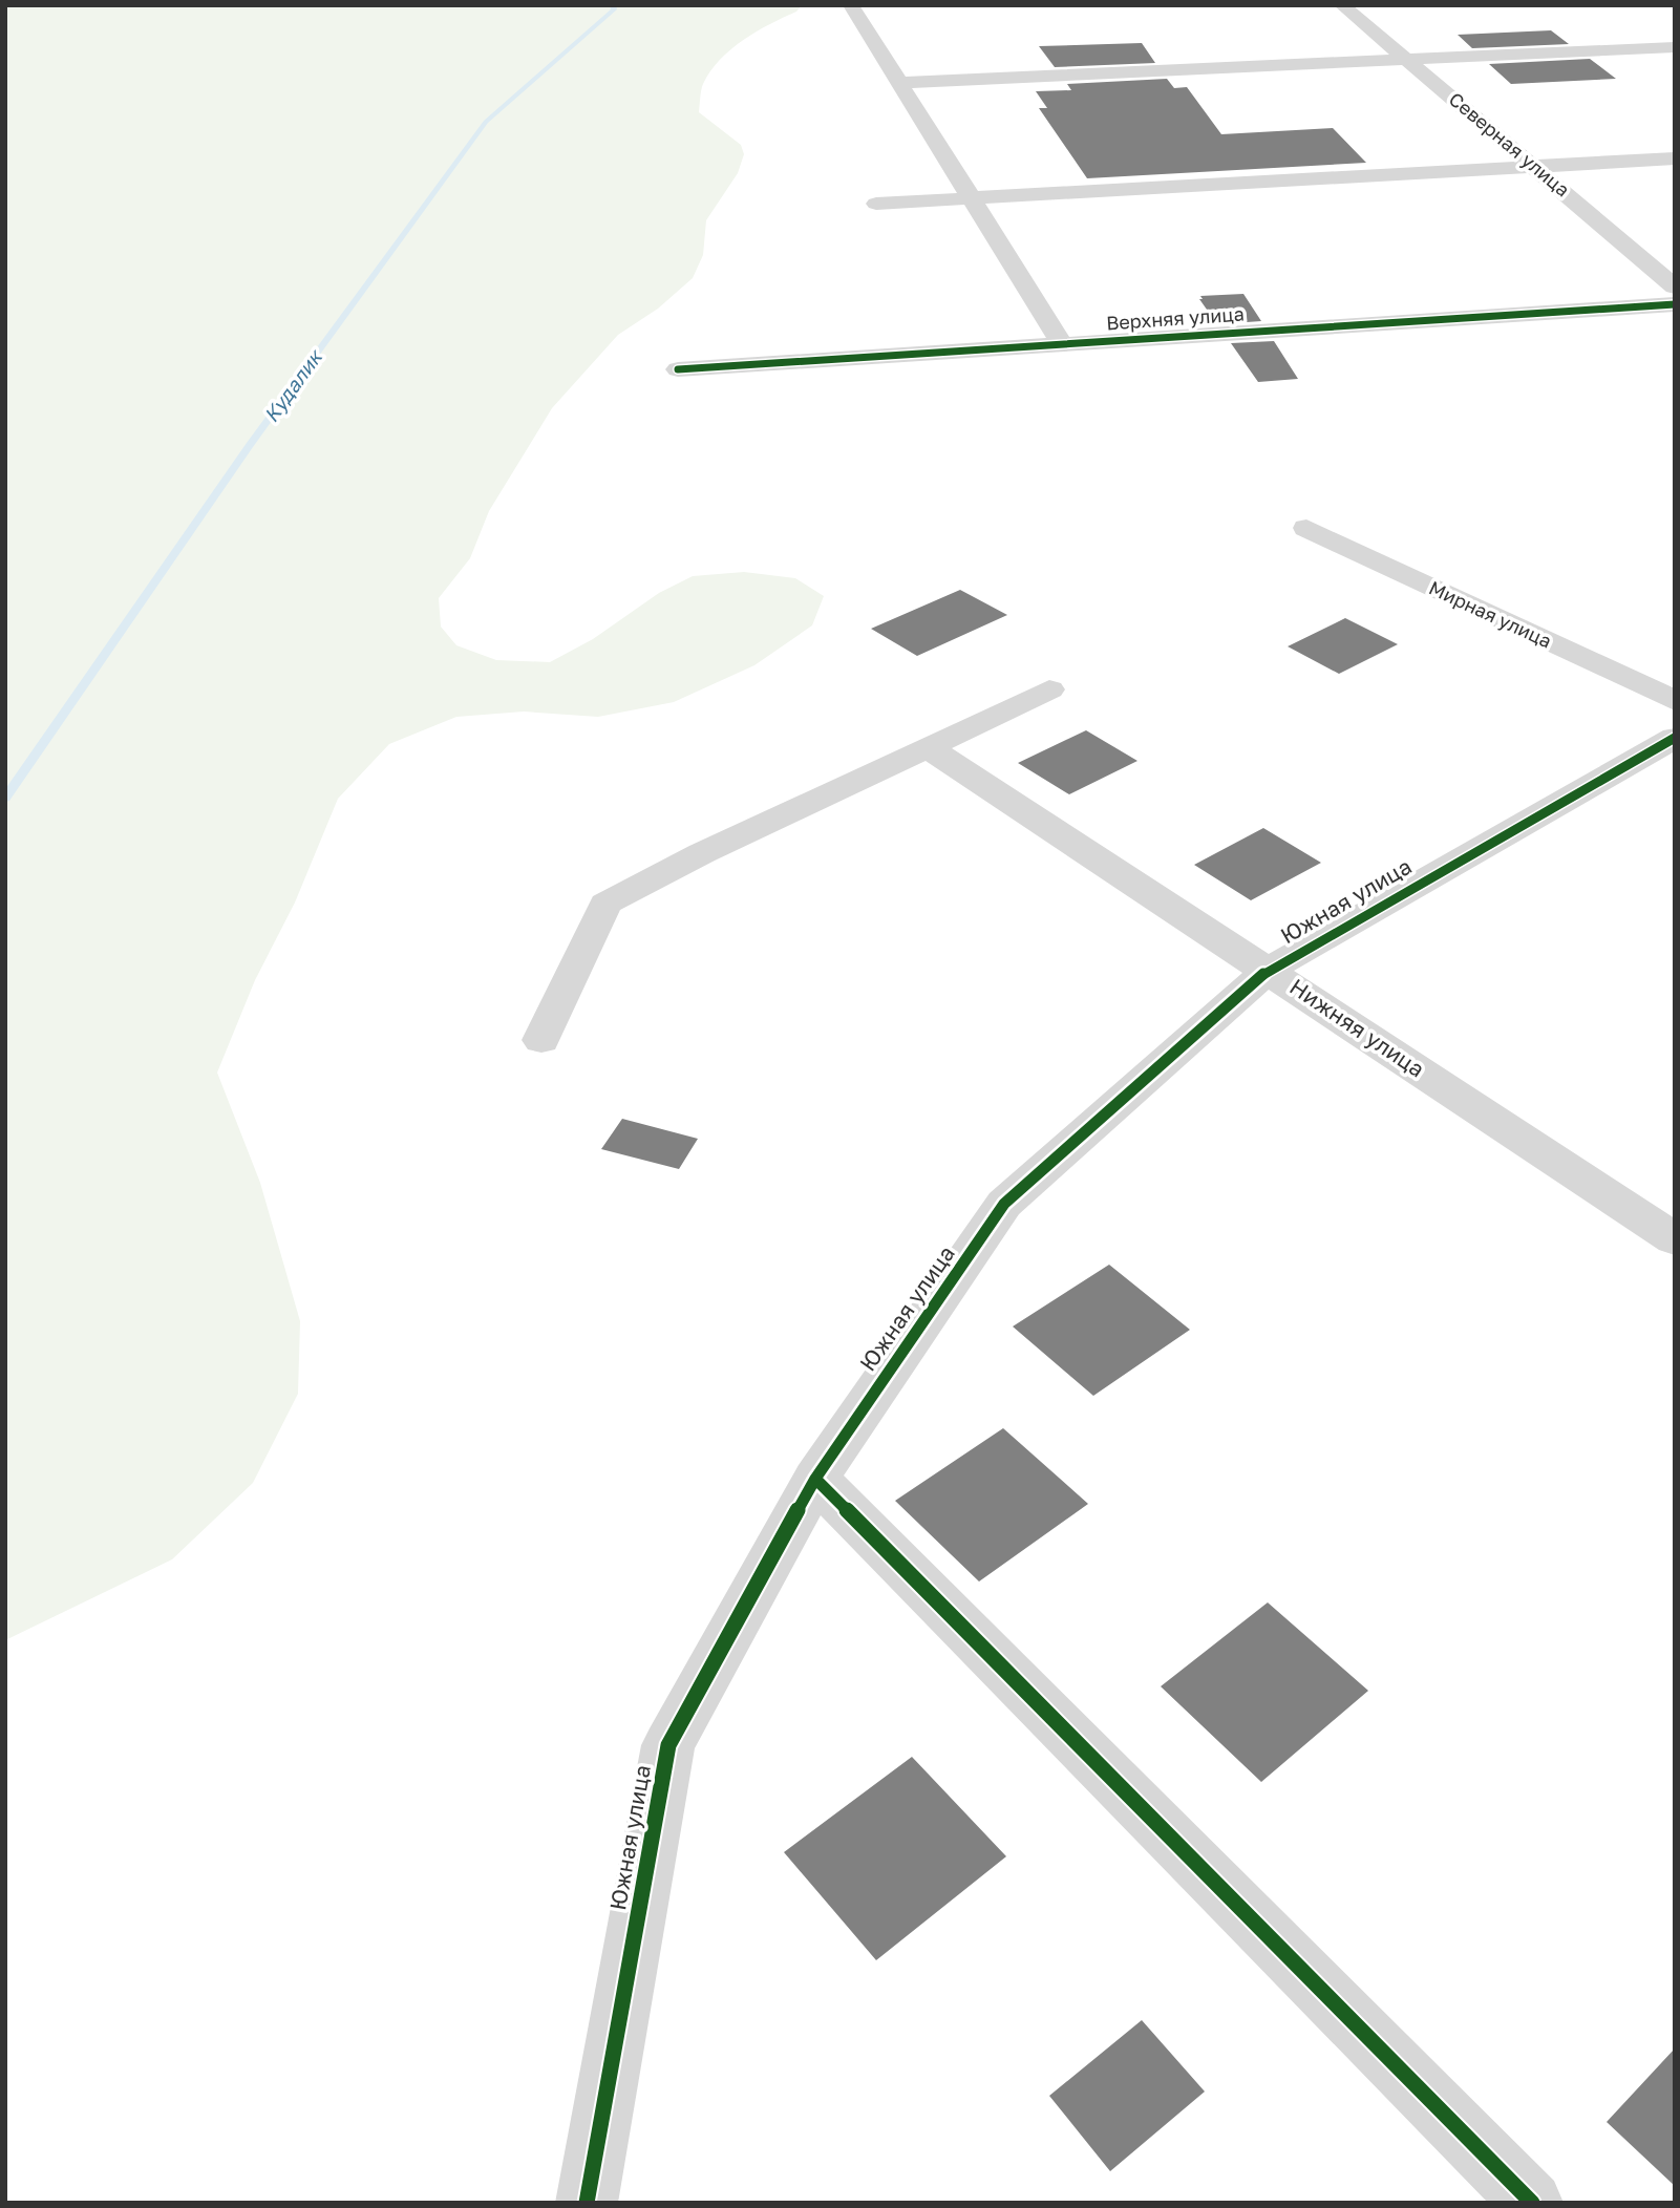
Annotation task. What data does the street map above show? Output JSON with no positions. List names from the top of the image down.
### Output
{
  "streets": {
    "street": [
      "Северная улица",
      "Верхняя улица",
      "Мирная улица",
      "Южная улица",
      "Нижняя улица"
    ]
  },
  "crossings": [
    ["Южная улица", "Нижняя улица"]
  ],
  "water": ["Кудалик"]
}
